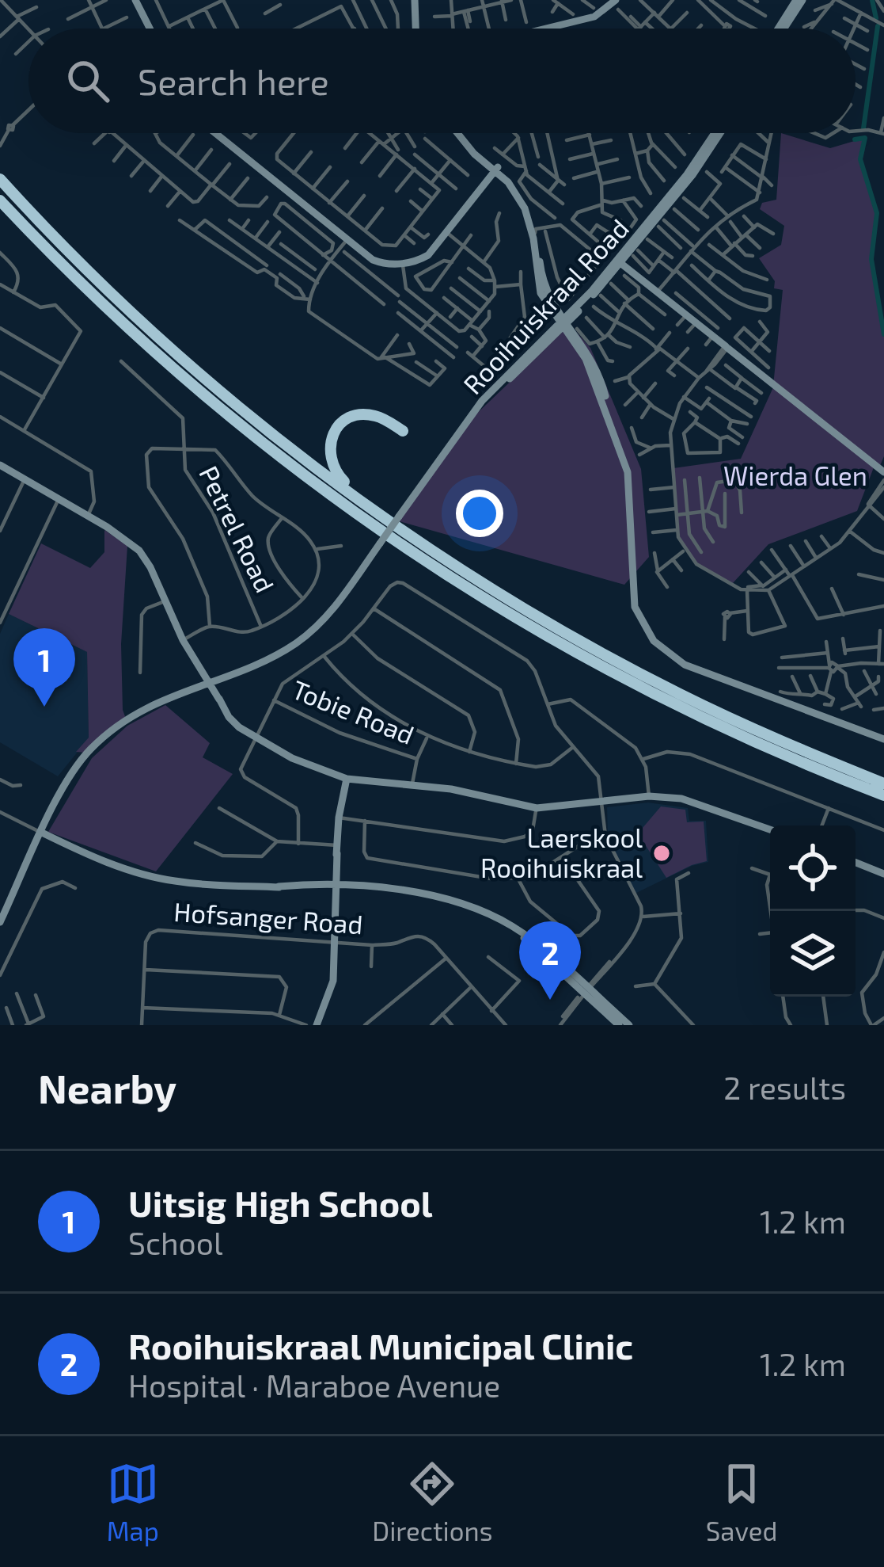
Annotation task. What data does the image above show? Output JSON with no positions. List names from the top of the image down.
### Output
{
  "streets": {
    "main road": ["Rooihuiskraal Road"],
    "street": ["Petrel Road", "Tobie Road", "Hofsanger Road"]
  },
  "parks": ["Wierda Glen"],
  "places": ["Laerskool Rooihuiskraal"],
  "page": {
    "search": "Search here",
    "pins": ["1", "2"],
    "heading": ["Nearby", "2 results"],
    "list": [
      {
        "mark": "1",
        "name": "Uitsig High School",
        "note": "School",
        "value": "1.2 km"
      },
      {
        "mark": "2",
        "name": "Rooihuiskraal Municipal Clinic",
        "note": "Hospital · Maraboe Avenue",
        "value": "1.2 km"
      }
    ],
    "nav": ["Map", "Directions", "Saved"]
  }
}
